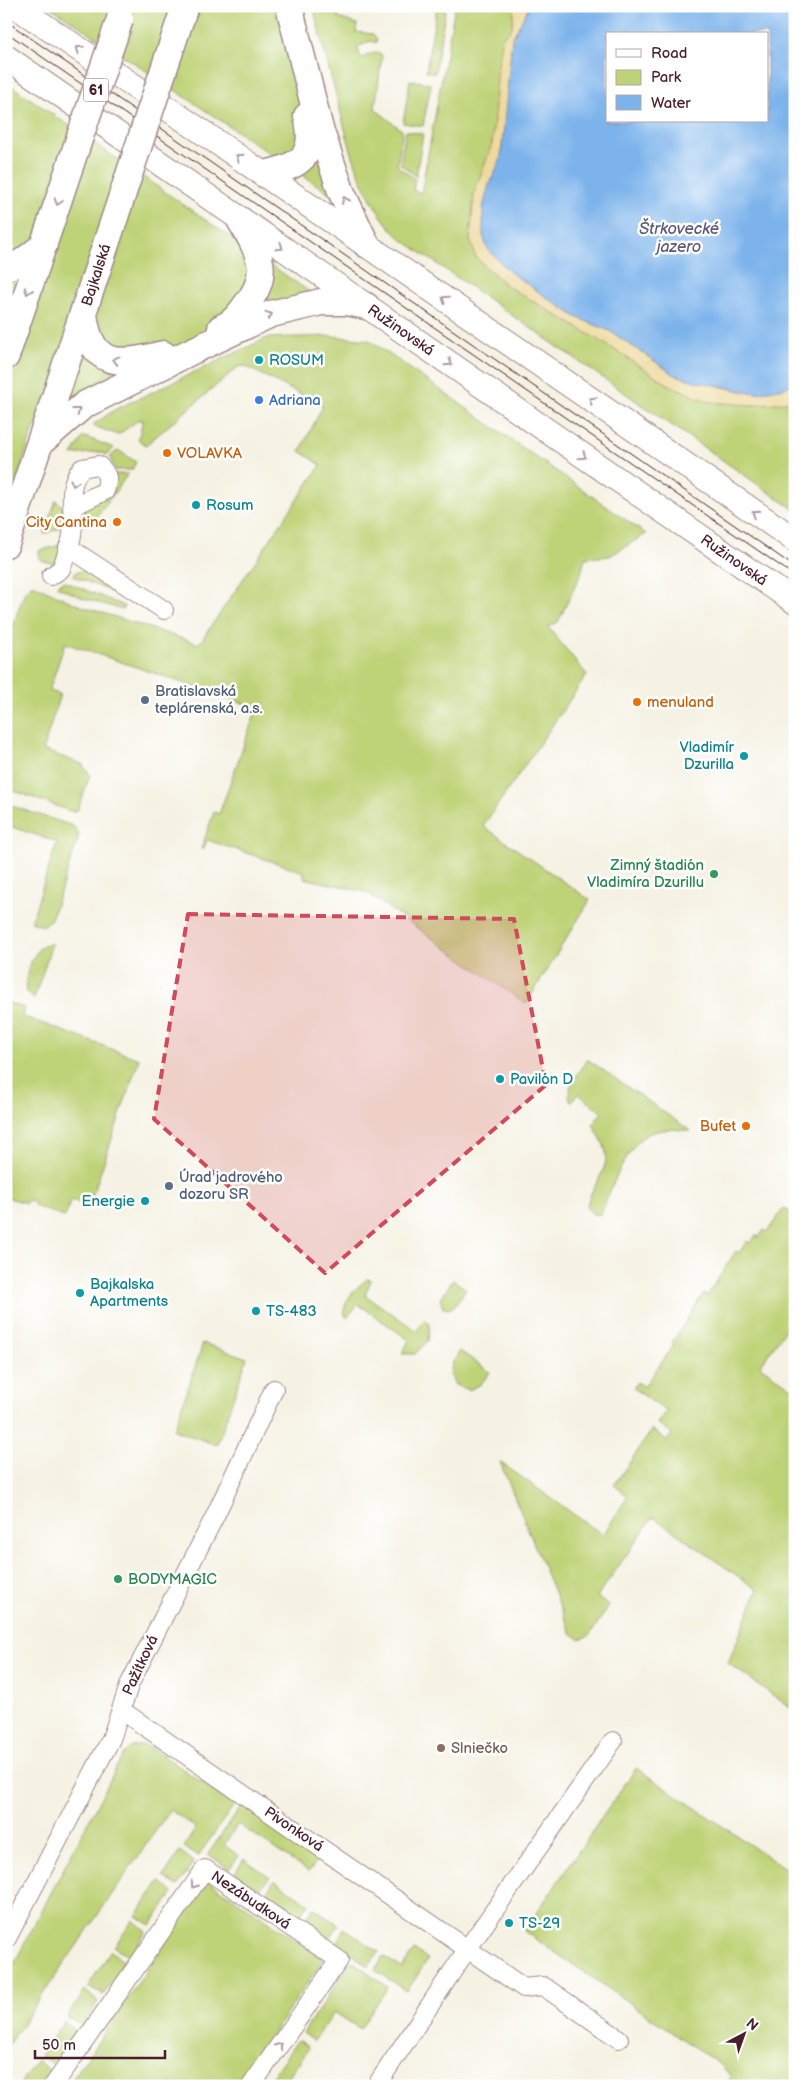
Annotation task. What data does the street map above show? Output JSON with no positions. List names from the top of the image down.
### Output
{
  "streets": {
    "main road": ["61", "Bajkalská"],
    "street": [
      "Ružinovská",
      "Pažítková",
      "Pivonková",
      "Nezábudková"
    ]
  },
  "crossings": [
    ["Pažítková", "Pivonková"]
  ],
  "water": ["Štrkovecké jazero"],
  "places": [
    "ROSUM",
    "Adriana",
    "VOLAVKA",
    "Rosum",
    "City Cantina",
    "Bratislavská teplárenská, a.s.",
    "menuland",
    "Vladimír Dzurilla",
    "Zimný štadión Vladimíra Dzurillu",
    "Pavilón D",
    "Bufet",
    "Úrad jadrového dozoru SR",
    "Energie",
    "Bajkalska Apartments",
    "TS-483",
    "BODYMAGIC",
    "Slniečko",
    "TS-29"
  ],
  "legend": ["Road", "Park", "Water"],
  "scale_bar": "50 m",
  "north": "top right"
}
